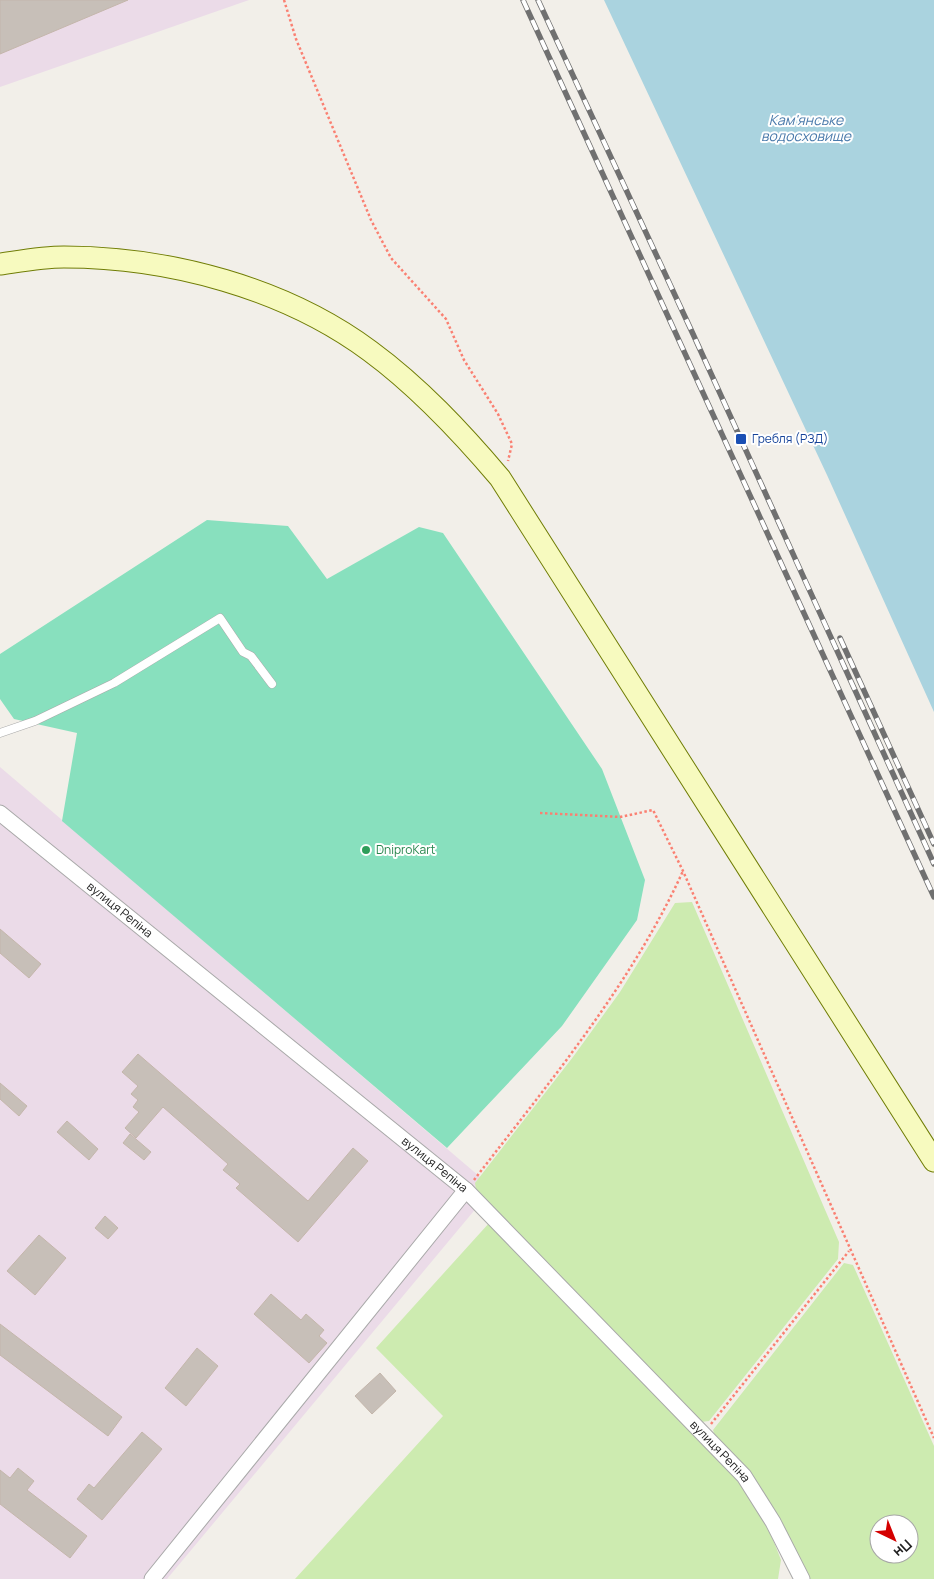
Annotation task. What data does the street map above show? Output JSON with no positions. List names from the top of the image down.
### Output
{
  "streets": {
    "street": ["вулиця Репіна"]
  },
  "water": ["Кам'янське водосховище"],
  "places": {
    "transit": ["Гребля (РЗД)"],
    "other": ["DniproKart"]
  },
  "north": "bottom right"
}
